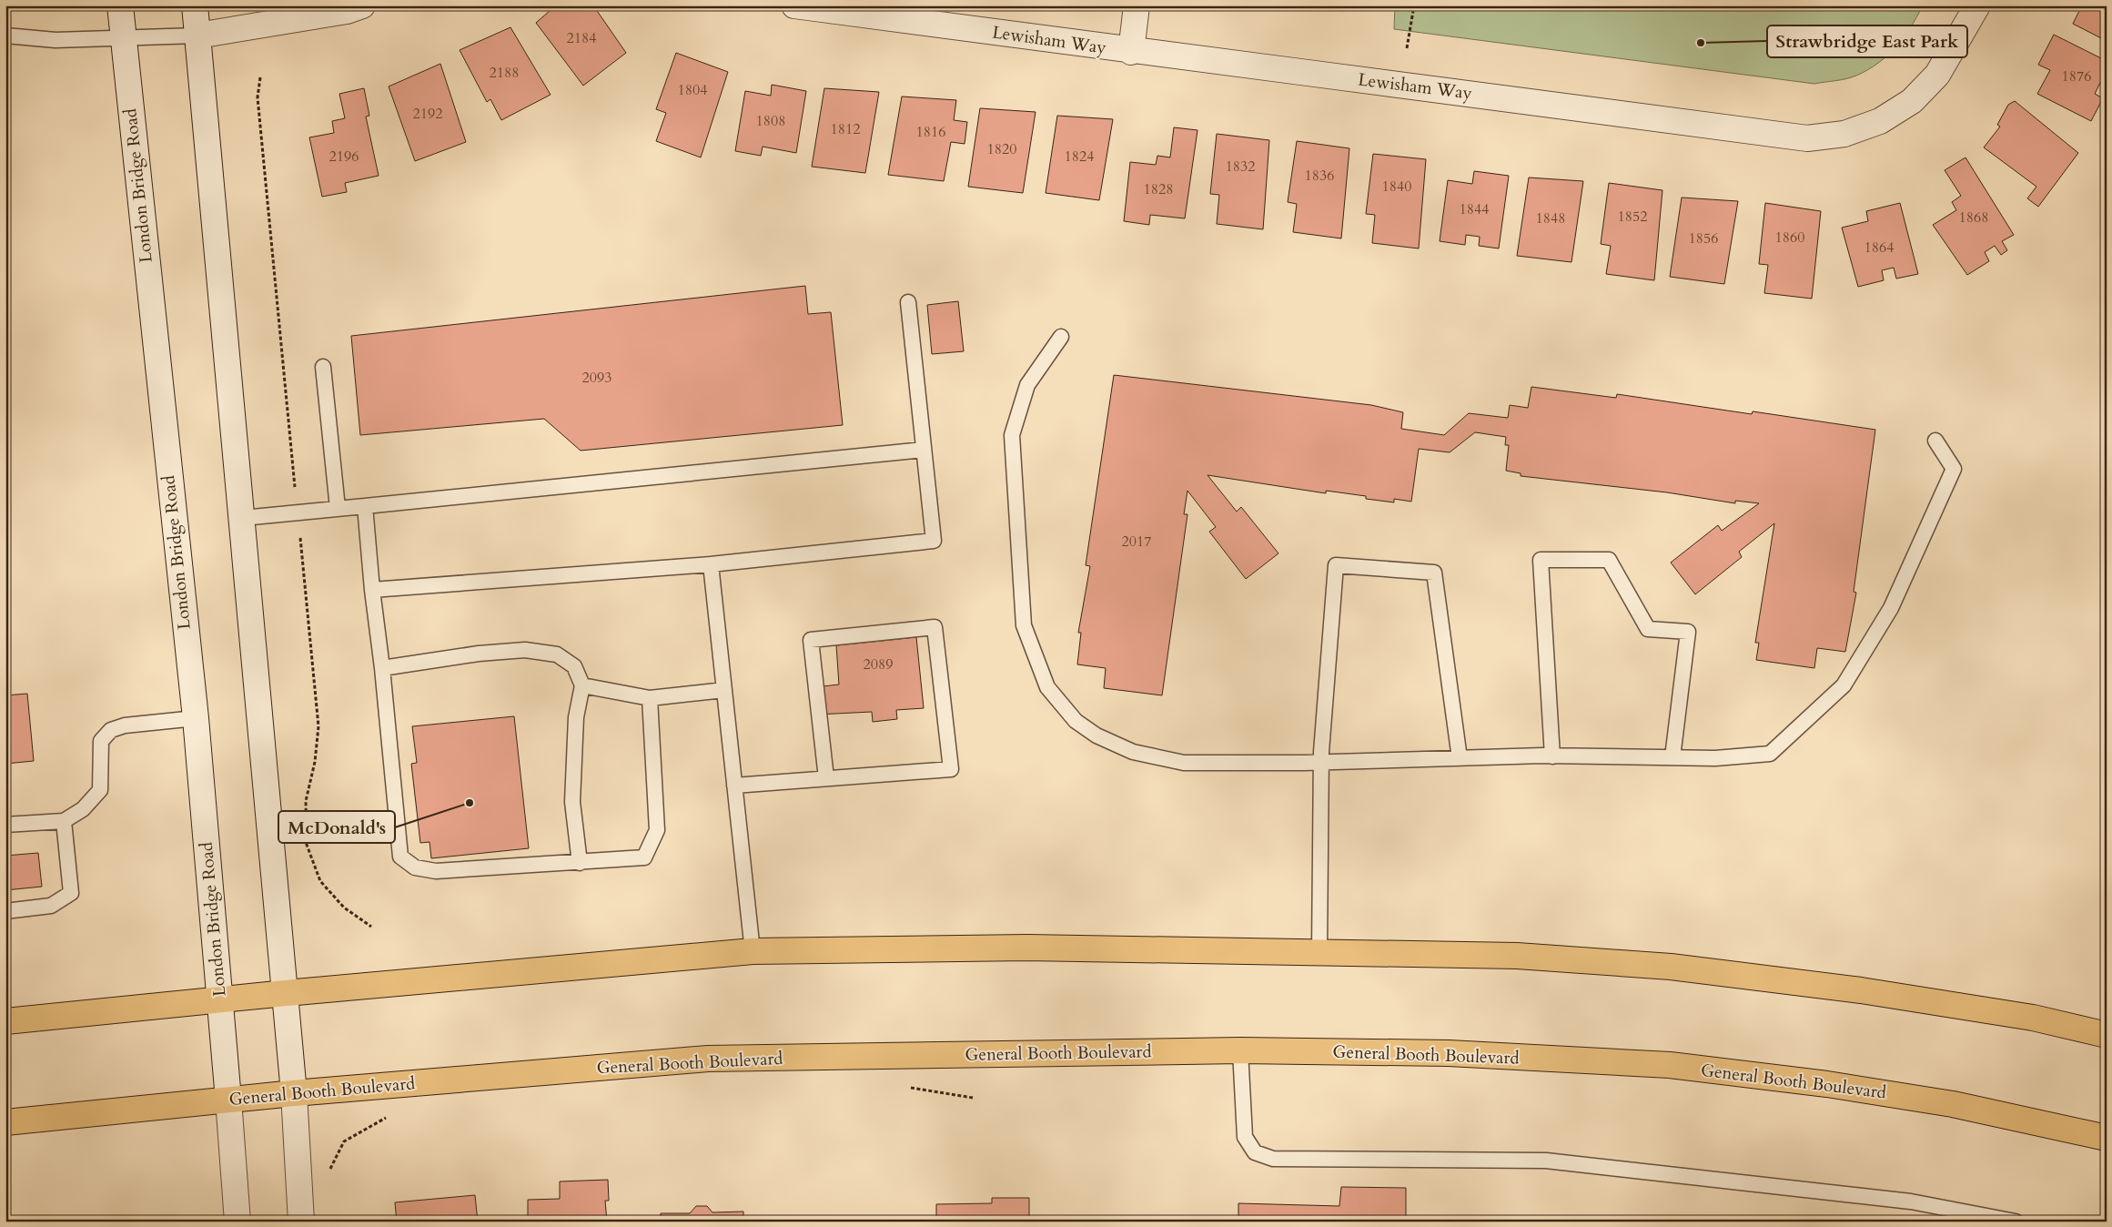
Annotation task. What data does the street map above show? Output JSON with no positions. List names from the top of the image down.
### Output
{
  "streets": {
    "highway": ["General Booth Boulevard"],
    "main road": ["Lewisham Way", "London Bridge Road"]
  },
  "crossings": [
    ["London Bridge Road", "General Booth Boulevard"]
  ],
  "places": ["Strawbridge East Park", "McDonald's"],
  "house_numbers": [
    "2184",
    "2188",
    "1876",
    "1804",
    "2192",
    "1808",
    "1812",
    "1816",
    "1820",
    "2196",
    "1824",
    "1832",
    "1836",
    "1840",
    "1828",
    "1844",
    "1852",
    "1868",
    "1848",
    "1860",
    "1856",
    "1864",
    "2093",
    "2017",
    "2089"
  ]
}
